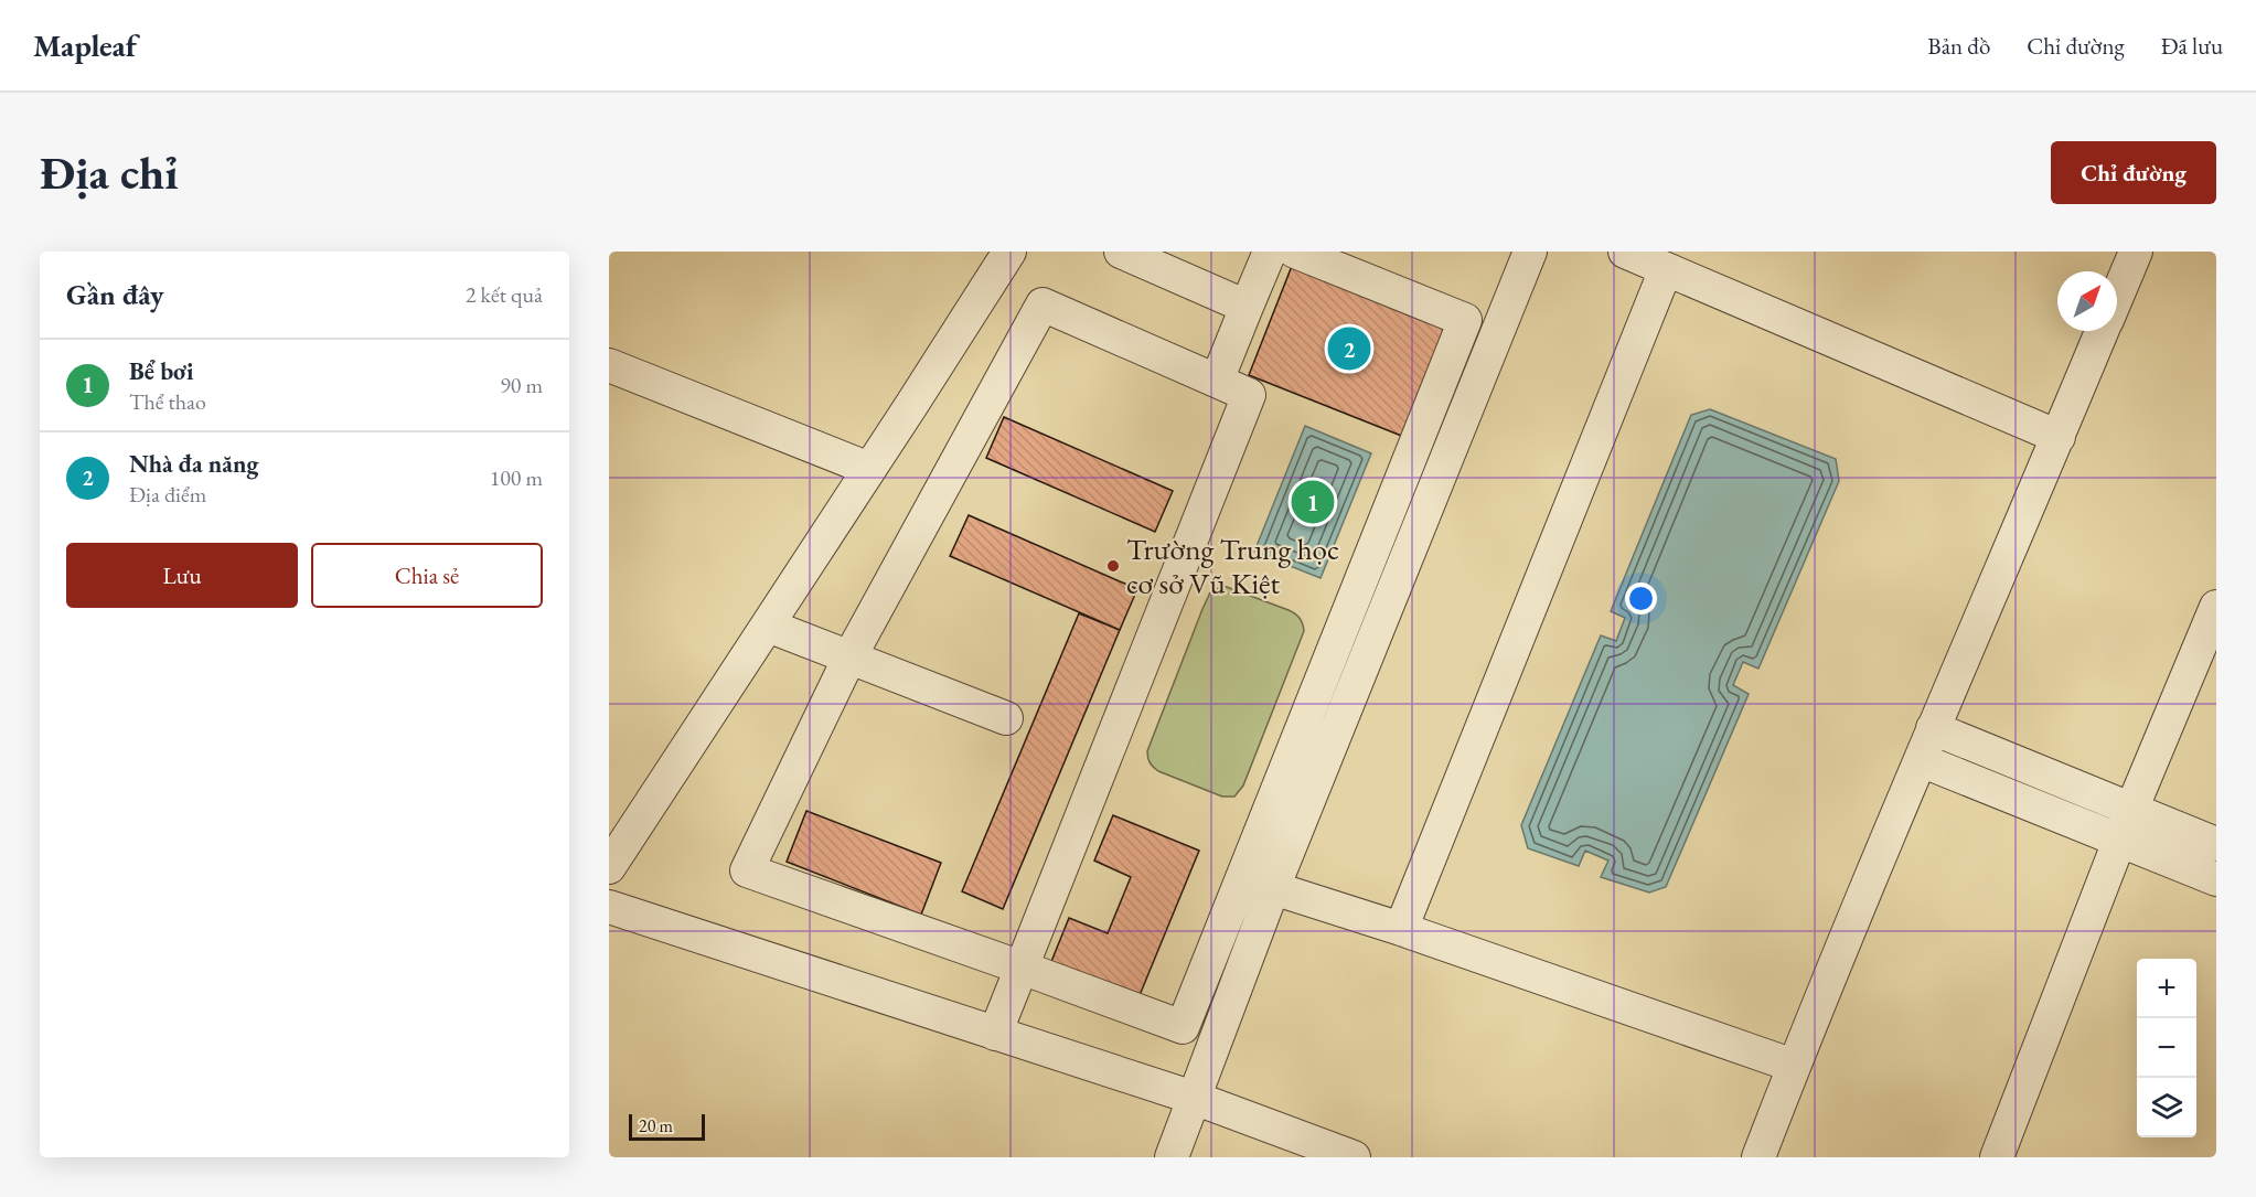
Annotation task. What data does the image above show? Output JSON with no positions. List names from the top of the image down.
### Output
{
  "places": ["Trường Trung học cơ sở Vũ Kiệt"],
  "scale_bar": "20 m",
  "north": "top right",
  "page": {
    "header": "Mapleaf",
    "nav": ["Bản đồ", "Chỉ đường", "Đã lưu"],
    "buttons": [
      "Chỉ đường",
      ["Lưu", "Chia sẻ"]
    ],
    "title": "Địa chỉ",
    "heading": ["Gần đây", "2 kết quả"],
    "pins": ["2", "1"],
    "list": [
      {
        "mark": "1",
        "name": "Bể bơi",
        "note": "Thể thao",
        "value": "90 m"
      },
      {
        "mark": "2",
        "name": "Nhà đa năng",
        "note": "Địa điểm",
        "value": "100 m"
      }
    ],
    "map_buttons": ["+", "−"],
    "scale": "20 m"
  }
}
